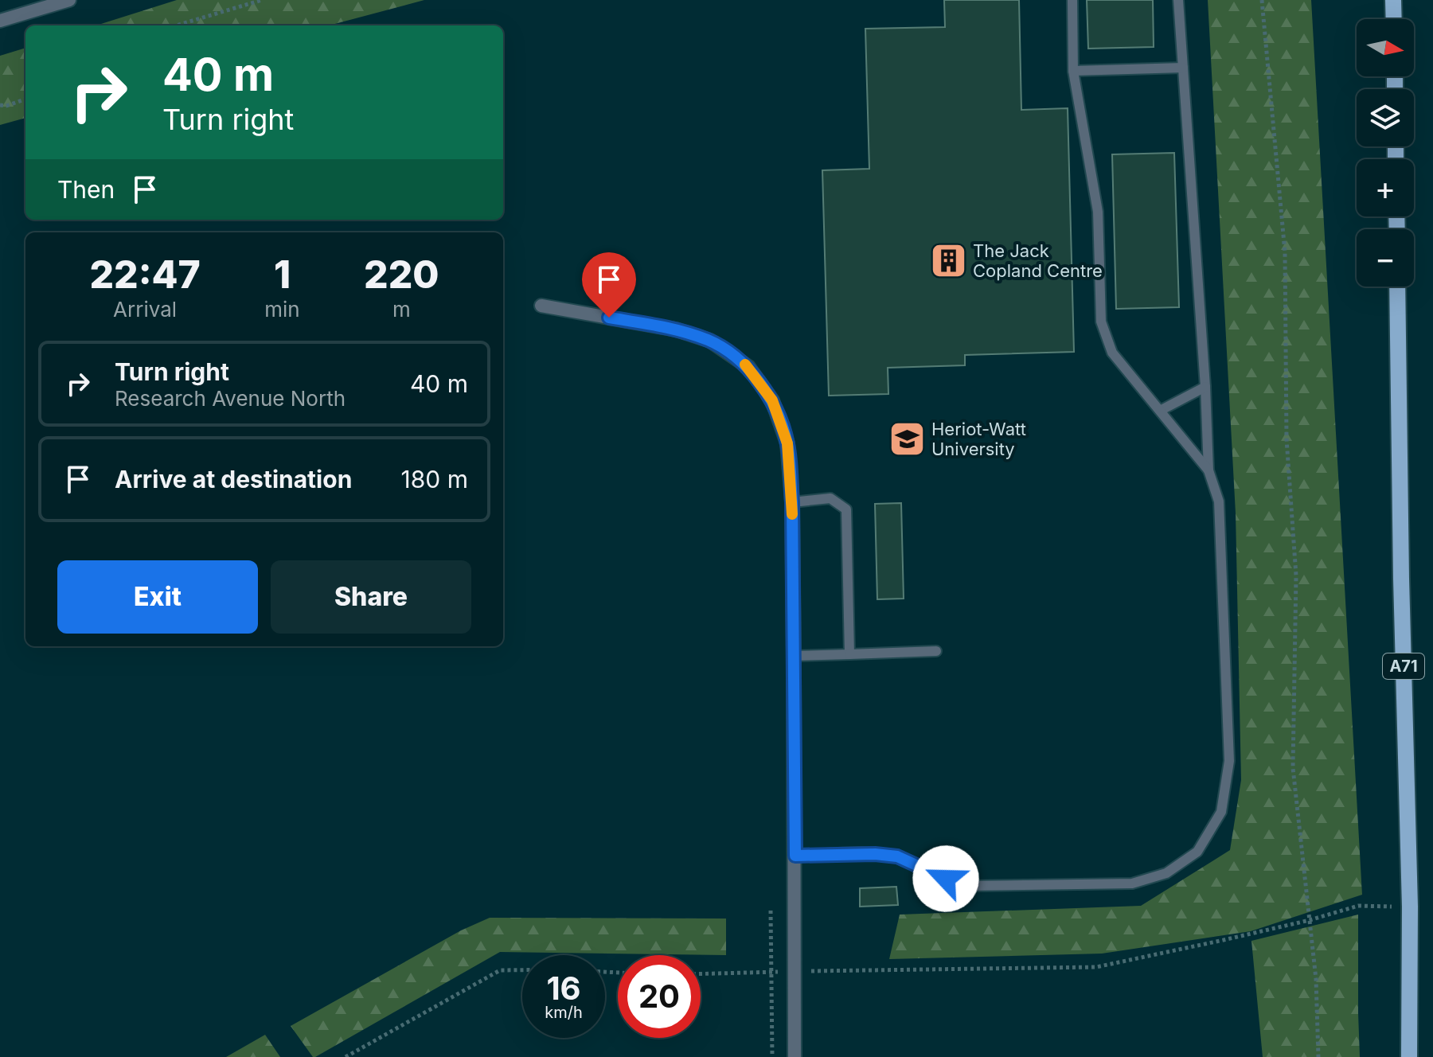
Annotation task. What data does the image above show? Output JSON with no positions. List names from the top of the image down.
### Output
{
  "streets": {
    "main road": ["A71"]
  },
  "places": {
    "building": ["The Jack Copland Centre"],
    "school or university": ["Heriot-Watt University"]
  },
  "north": "right",
  "page": {
    "map_buttons": ["+", "−"],
    "turn": ["40 m", "Turn right"],
    "then": "Then",
    "eta": [
      "22:47",
      "Arrival",
      "1",
      "min",
      "220",
      "m"
    ],
    "list": [
      {
        "name": "Turn right",
        "note": "Research Avenue North",
        "value": "40 m"
      },
      {
        "name": "Arrive at destination",
        "value": "180 m"
      }
    ],
    "buttons": ["Exit", "Share"],
    "speed": "16 km/h",
    "limit": "20"
  }
}
